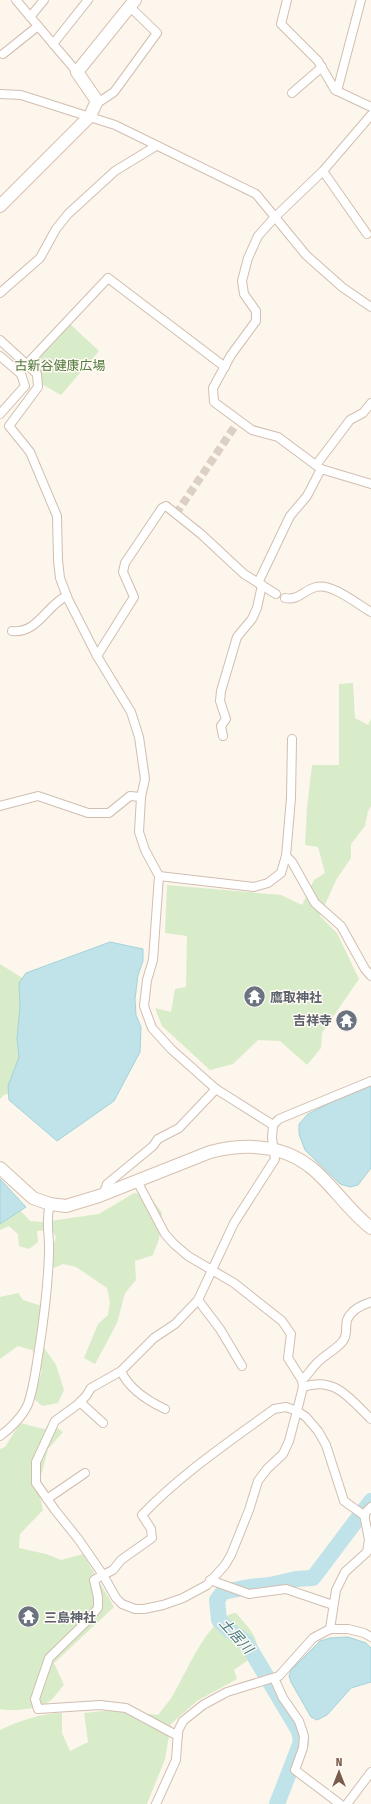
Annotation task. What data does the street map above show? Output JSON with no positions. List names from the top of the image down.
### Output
{
  "water": ["土居川"],
  "parks": ["古新谷健康広場"],
  "places": {
    "temple": ["鷹取神社", "吉祥寺", "三島神社"]
  },
  "north": "top"
}
